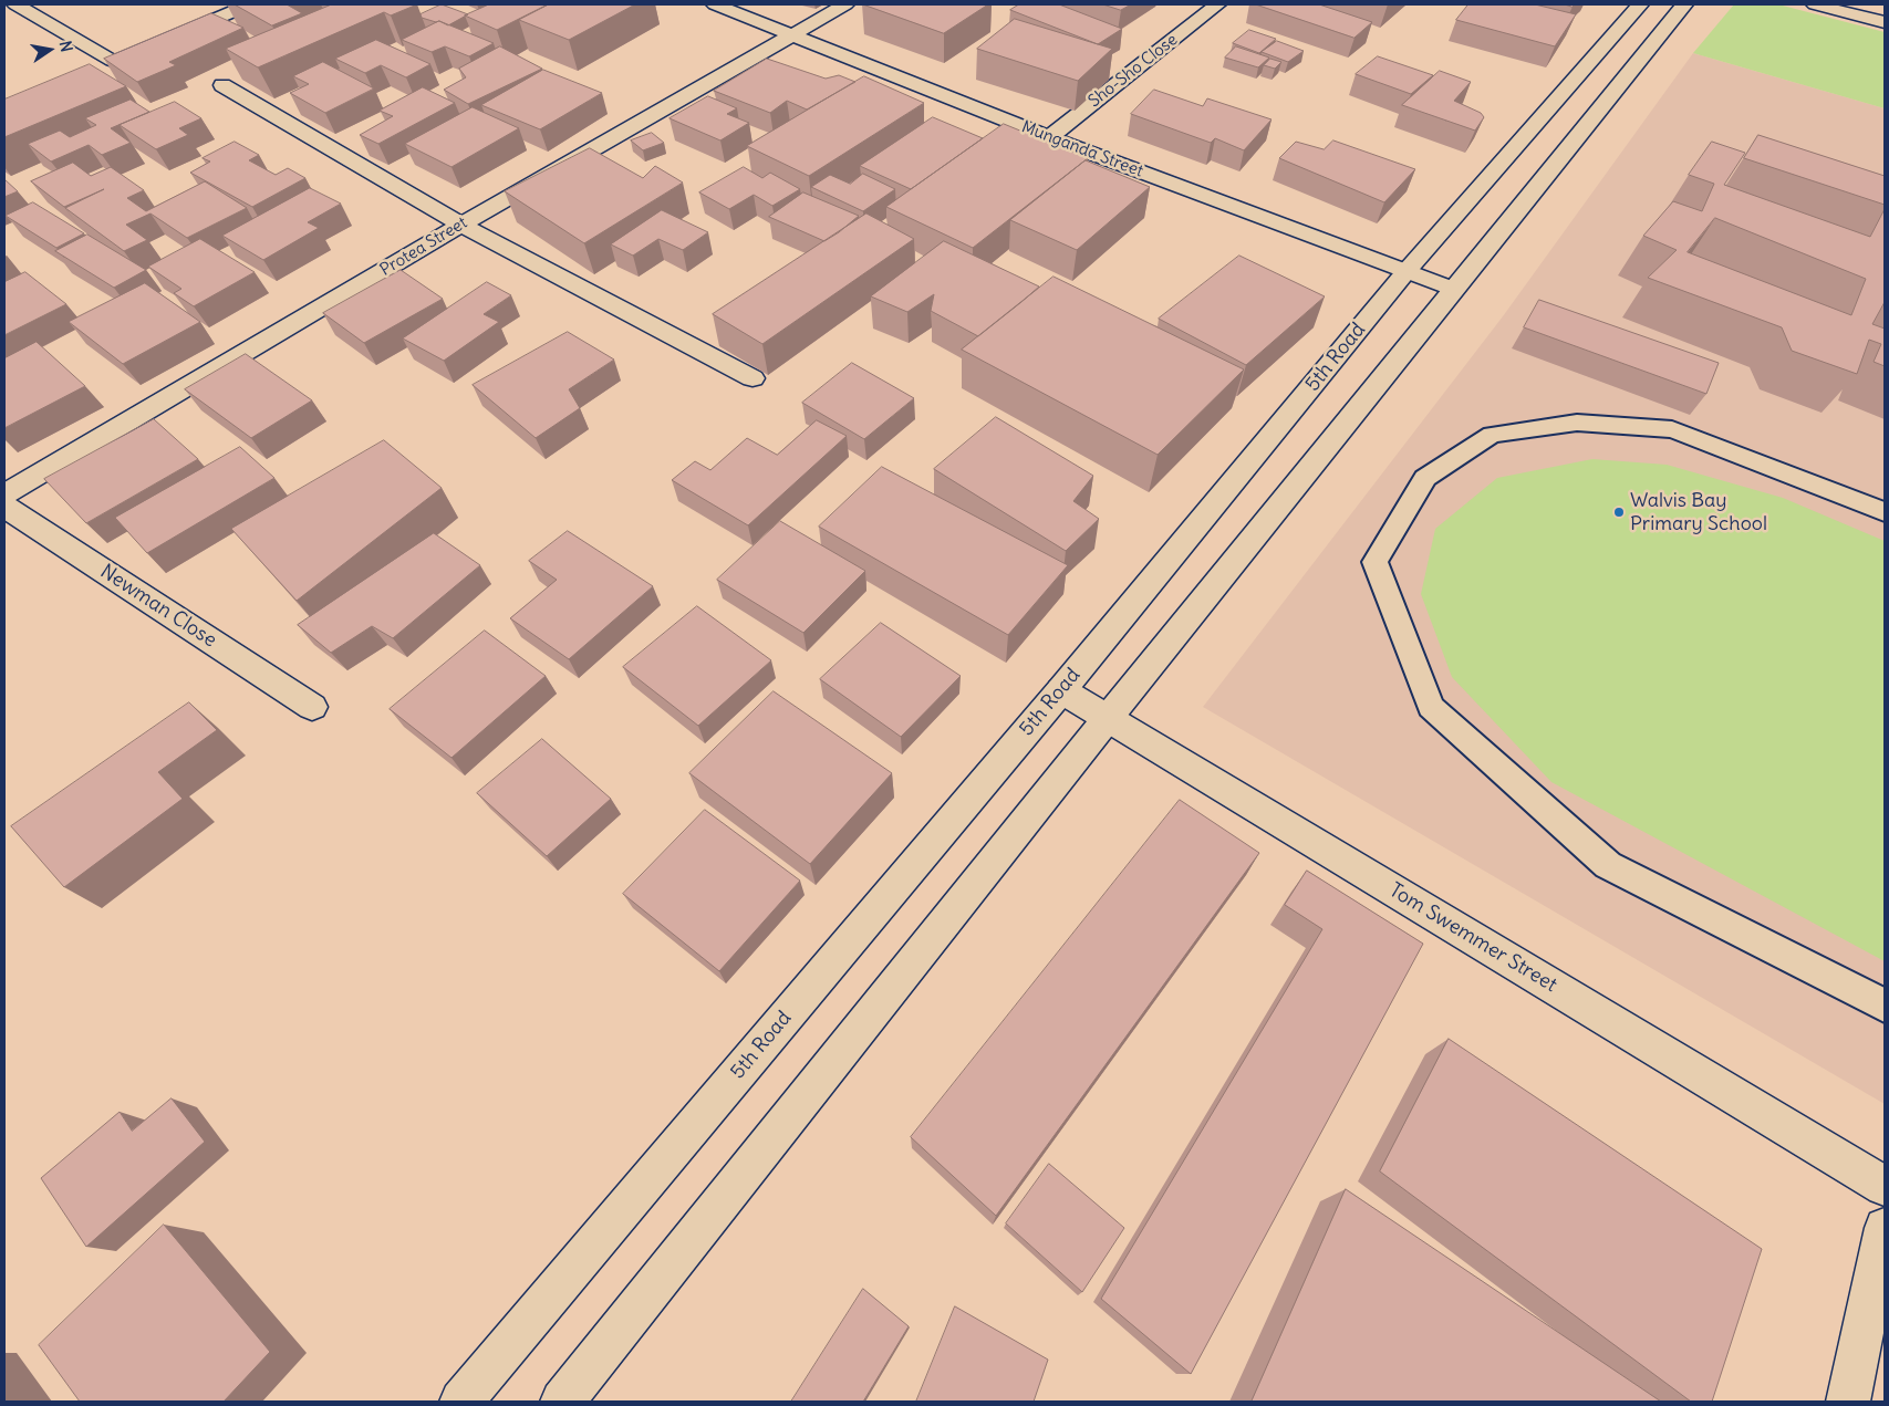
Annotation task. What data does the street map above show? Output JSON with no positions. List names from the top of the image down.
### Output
{
  "streets": {
    "street": [
      "Sho-Sho Close",
      "Munganda Street",
      "Protea Street",
      "5th Road",
      "Newman Close",
      "Tom Swemmer Street"
    ]
  },
  "crossings": [
    ["Sho-Sho Close", "Munganda Street"],
    ["Munganda Street", "Protea Street"],
    ["Munganda Street", "5th Road"],
    ["5th Road", "Tom Swemmer Street"]
  ],
  "places": ["Walvis Bay Primary School"],
  "north": "right"
}
